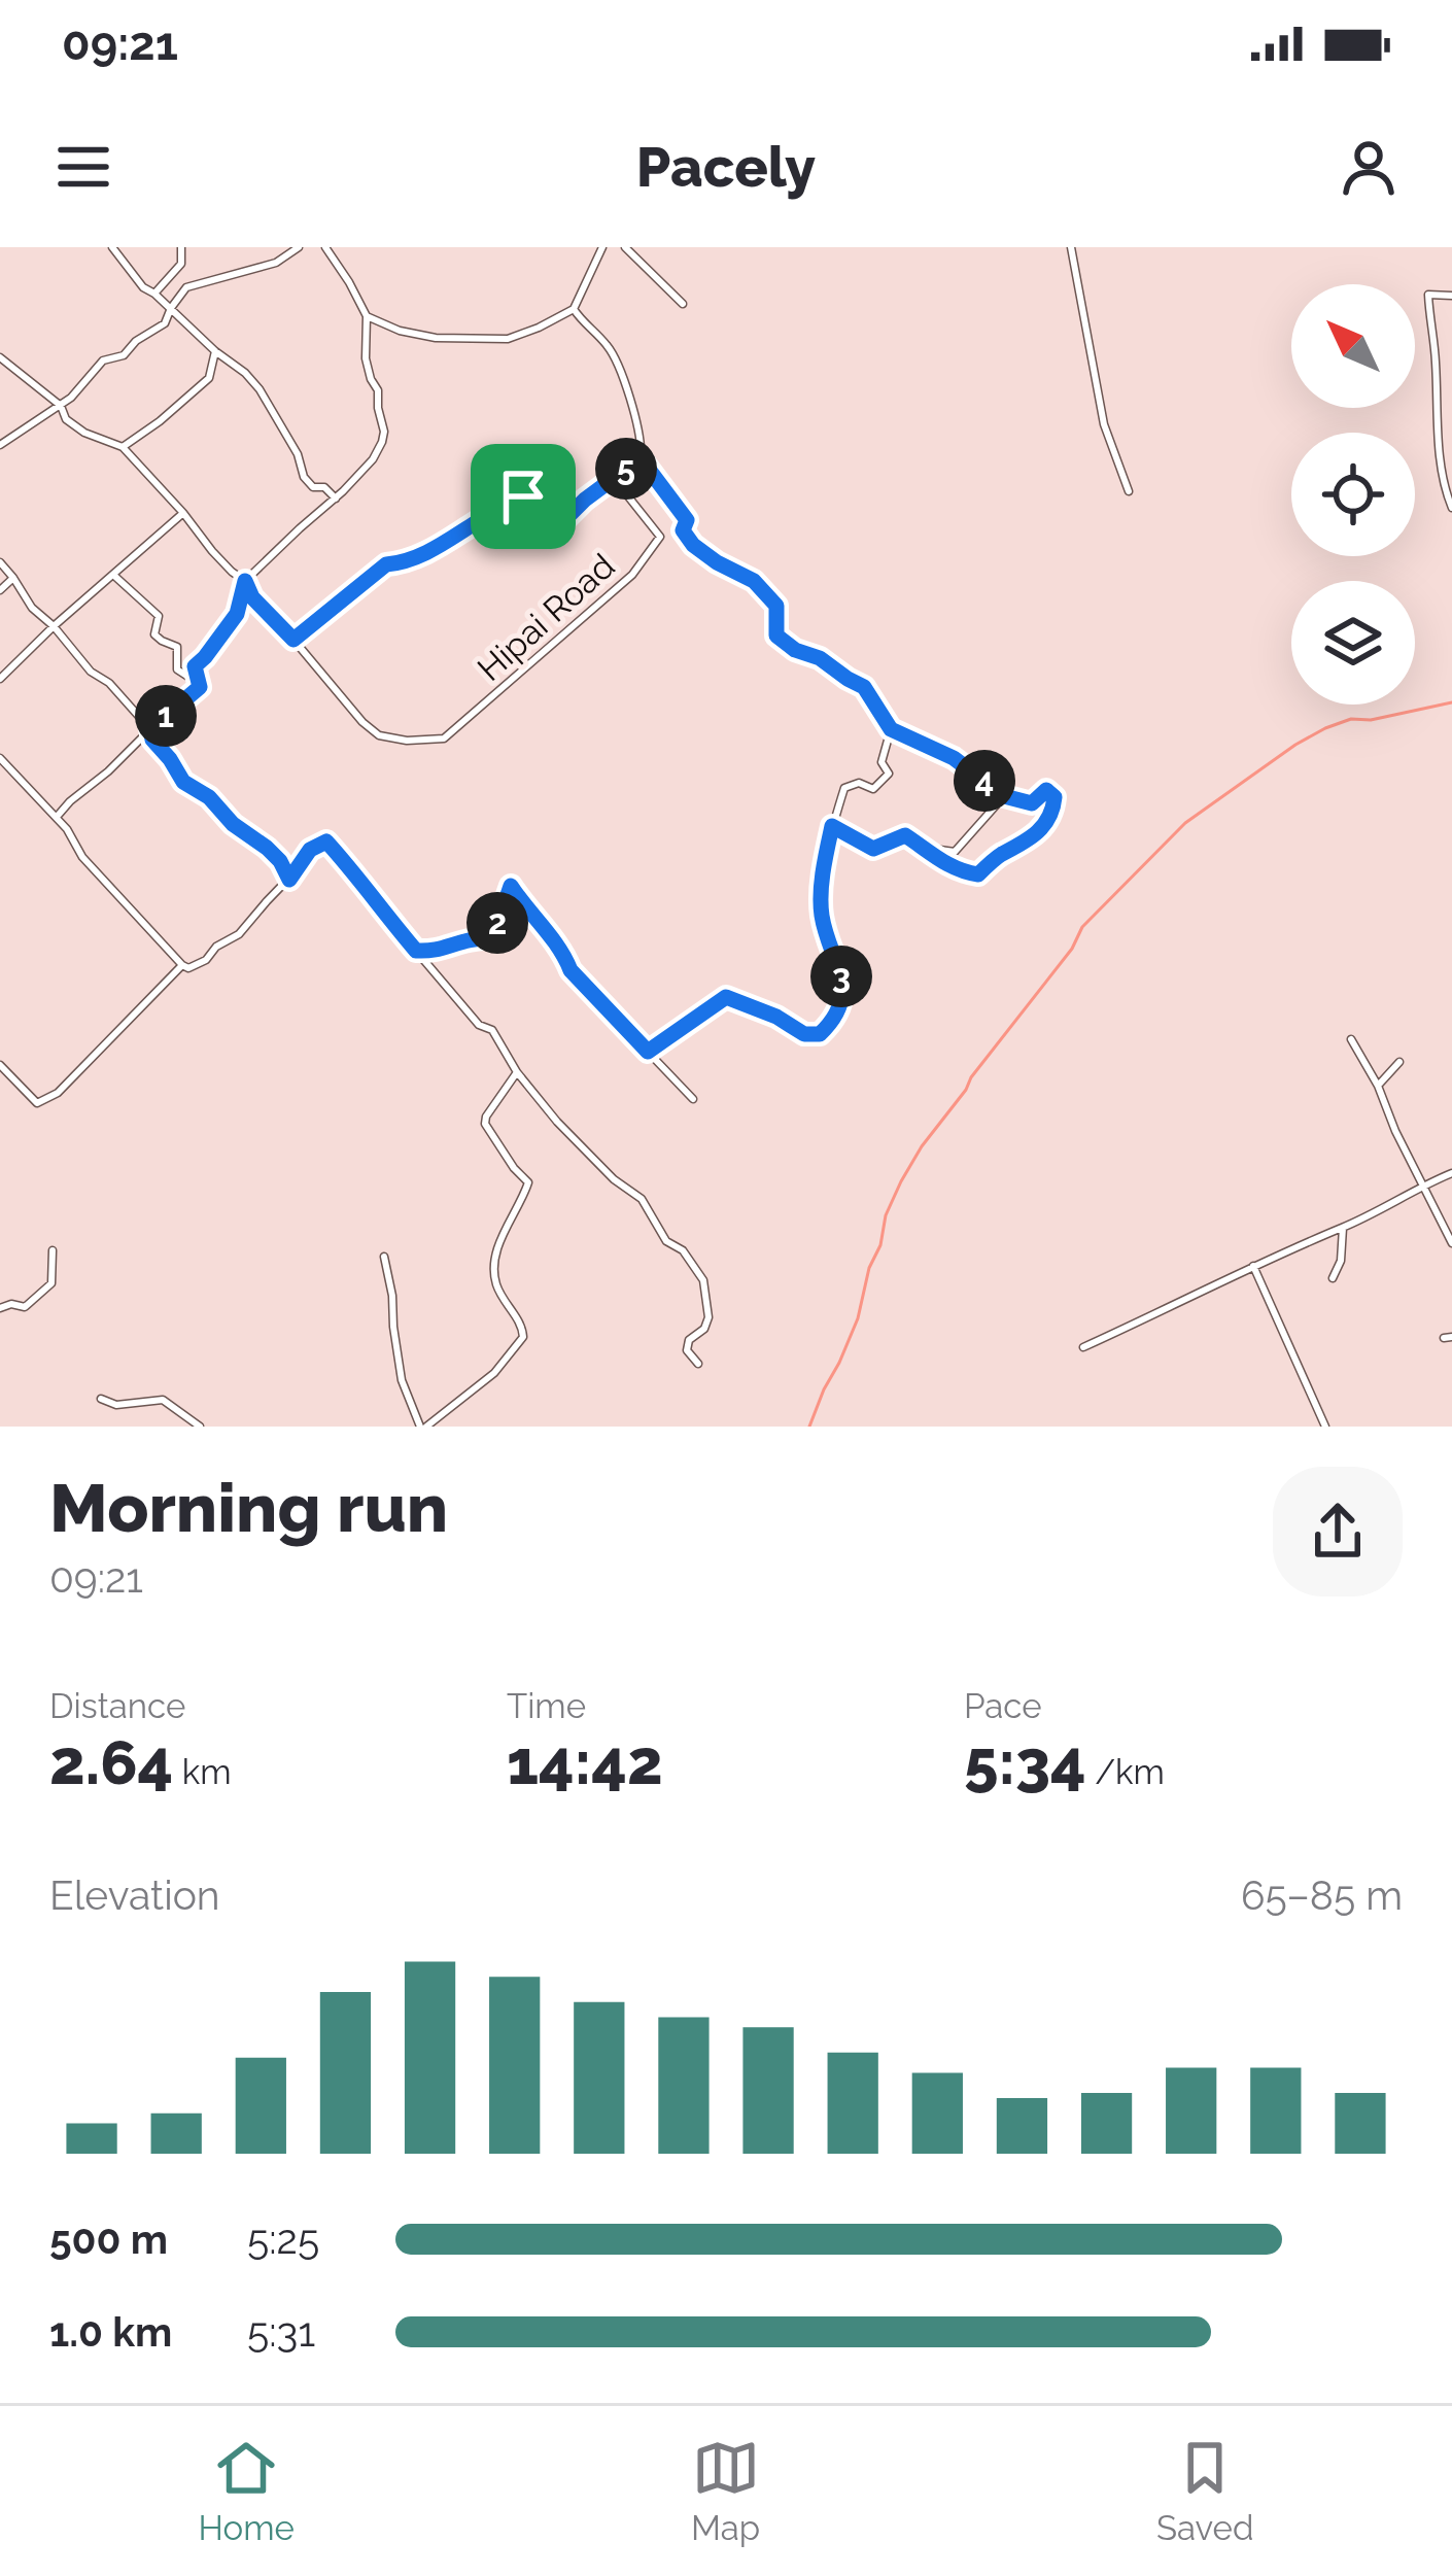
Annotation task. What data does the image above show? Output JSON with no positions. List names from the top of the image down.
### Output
{
  "streets": {
    "street": ["Hipai Road"]
  },
  "north": "top left",
  "page": {
    "status": "09:21",
    "header": "Pacely",
    "pins": [
      "5",
      "1",
      "4",
      "2",
      "3"
    ],
    "heading": ["Morning run", "09:21"],
    "stats": [
      ["Distance", "2.64 km"],
      ["Time", "14:42"],
      ["Pace", "5:34 /km"]
    ],
    "chart": ["Elevation", "65–85 m"],
    "list": [
      {
        "name": "500 m",
        "note": "5:25"
      },
      {
        "name": "1.0 km",
        "note": "5:31"
      }
    ],
    "tabs": ["Home", "Map", "Saved"]
  }
}
